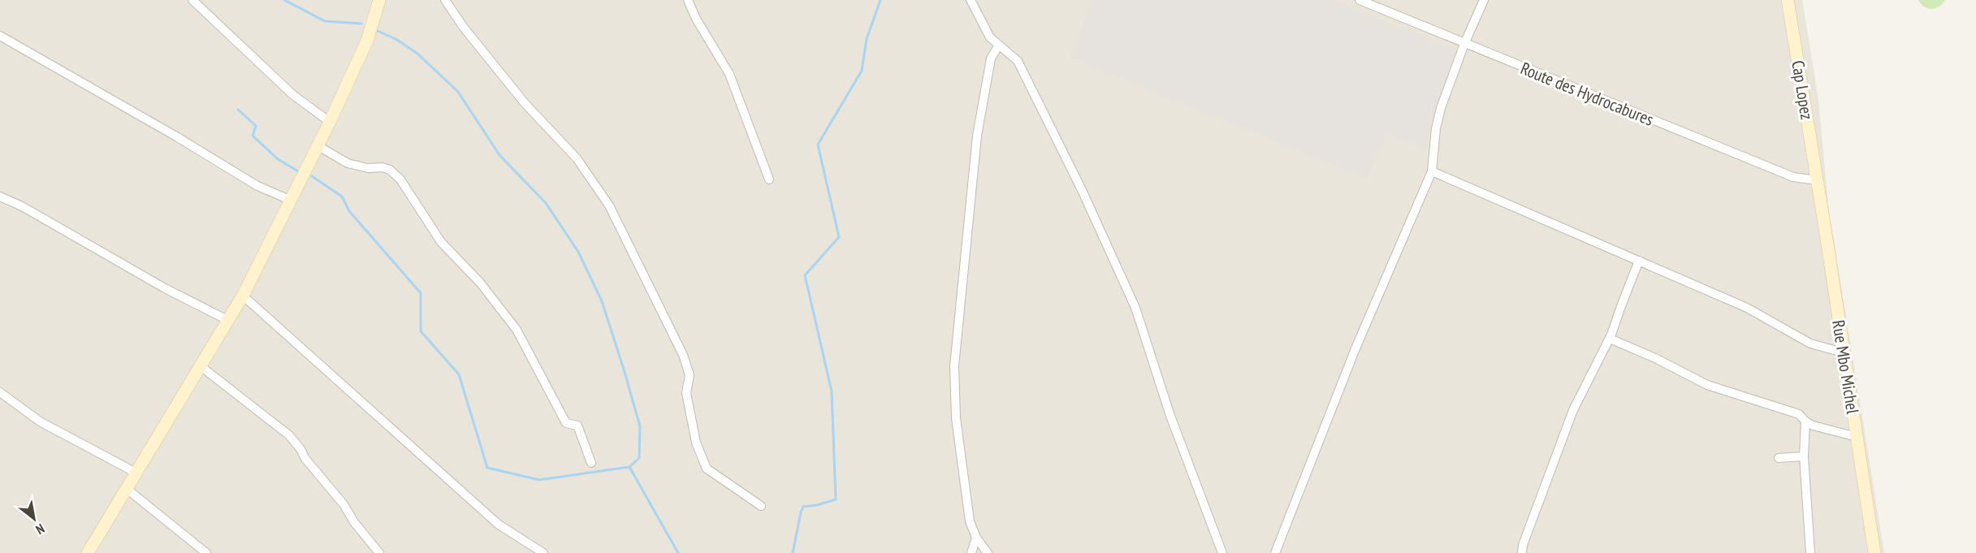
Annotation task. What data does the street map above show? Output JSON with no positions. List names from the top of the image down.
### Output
{
  "streets": {
    "street": ["Cap Lopez", "Route des Hydrocabures", "Rue Mbo Michel"]
  },
  "crossings": [
    ["Cap Lopez", "Route des Hydrocabures"],
    ["Cap Lopez", "Rue Mbo Michel"],
    ["Route des Hydrocabures", "Rue Mbo Michel"]
  ],
  "north": "bottom right"
}
